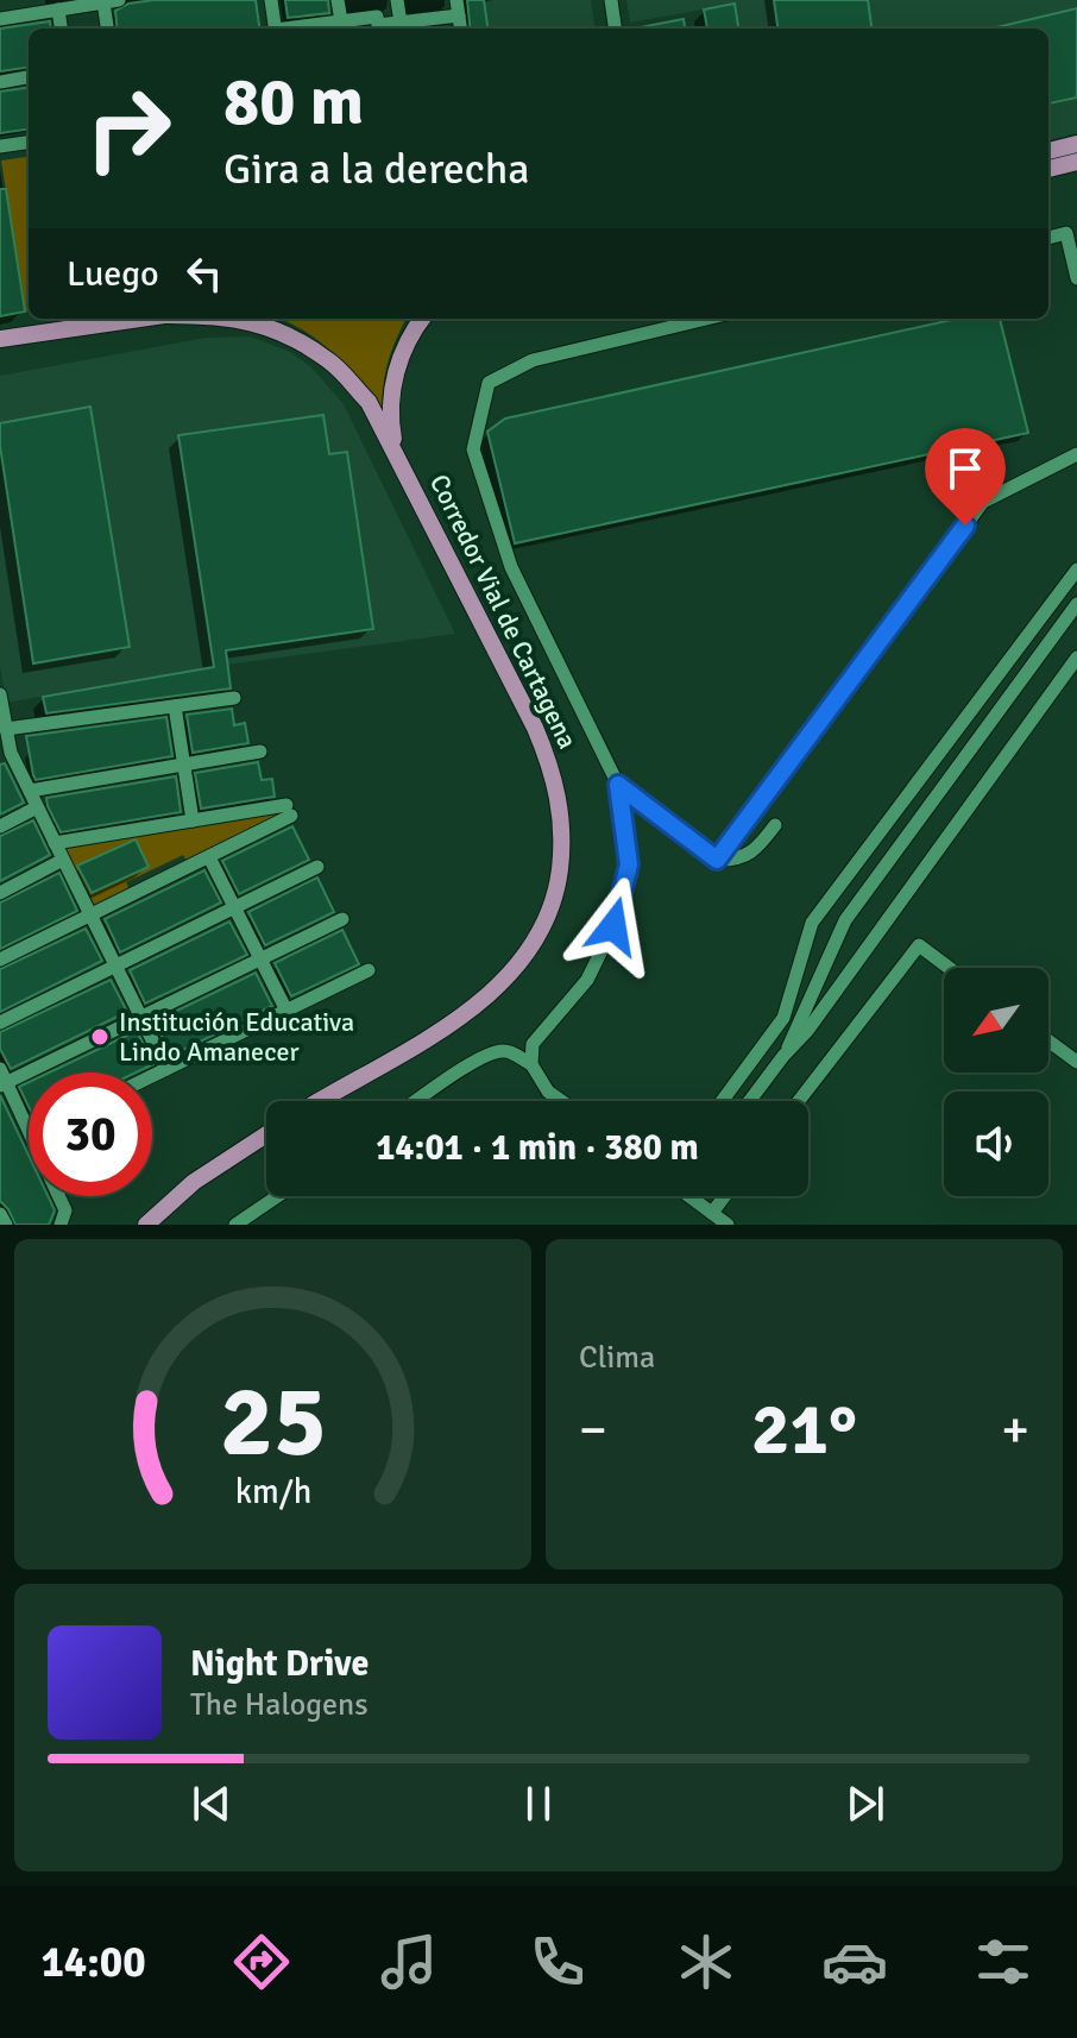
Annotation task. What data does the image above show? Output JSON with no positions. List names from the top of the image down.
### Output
{
  "streets": {
    "main road": ["Corredor Vial de Cartagena"]
  },
  "places": ["Institución Educativa Lindo Amanecer"],
  "north": "bottom left",
  "page": {
    "turn": ["80 m", "Gira a la derecha"],
    "then": "Luego",
    "limit": "30",
    "trip": "14:01 · 1 min · 380 m",
    "tile": "Clima",
    "heat": ["−", "21°", "+"],
    "song": ["Night Drive", "The Halogens"],
    "tabs": "14:00",
    "gauge": ["25", "km/h"]
  }
}
